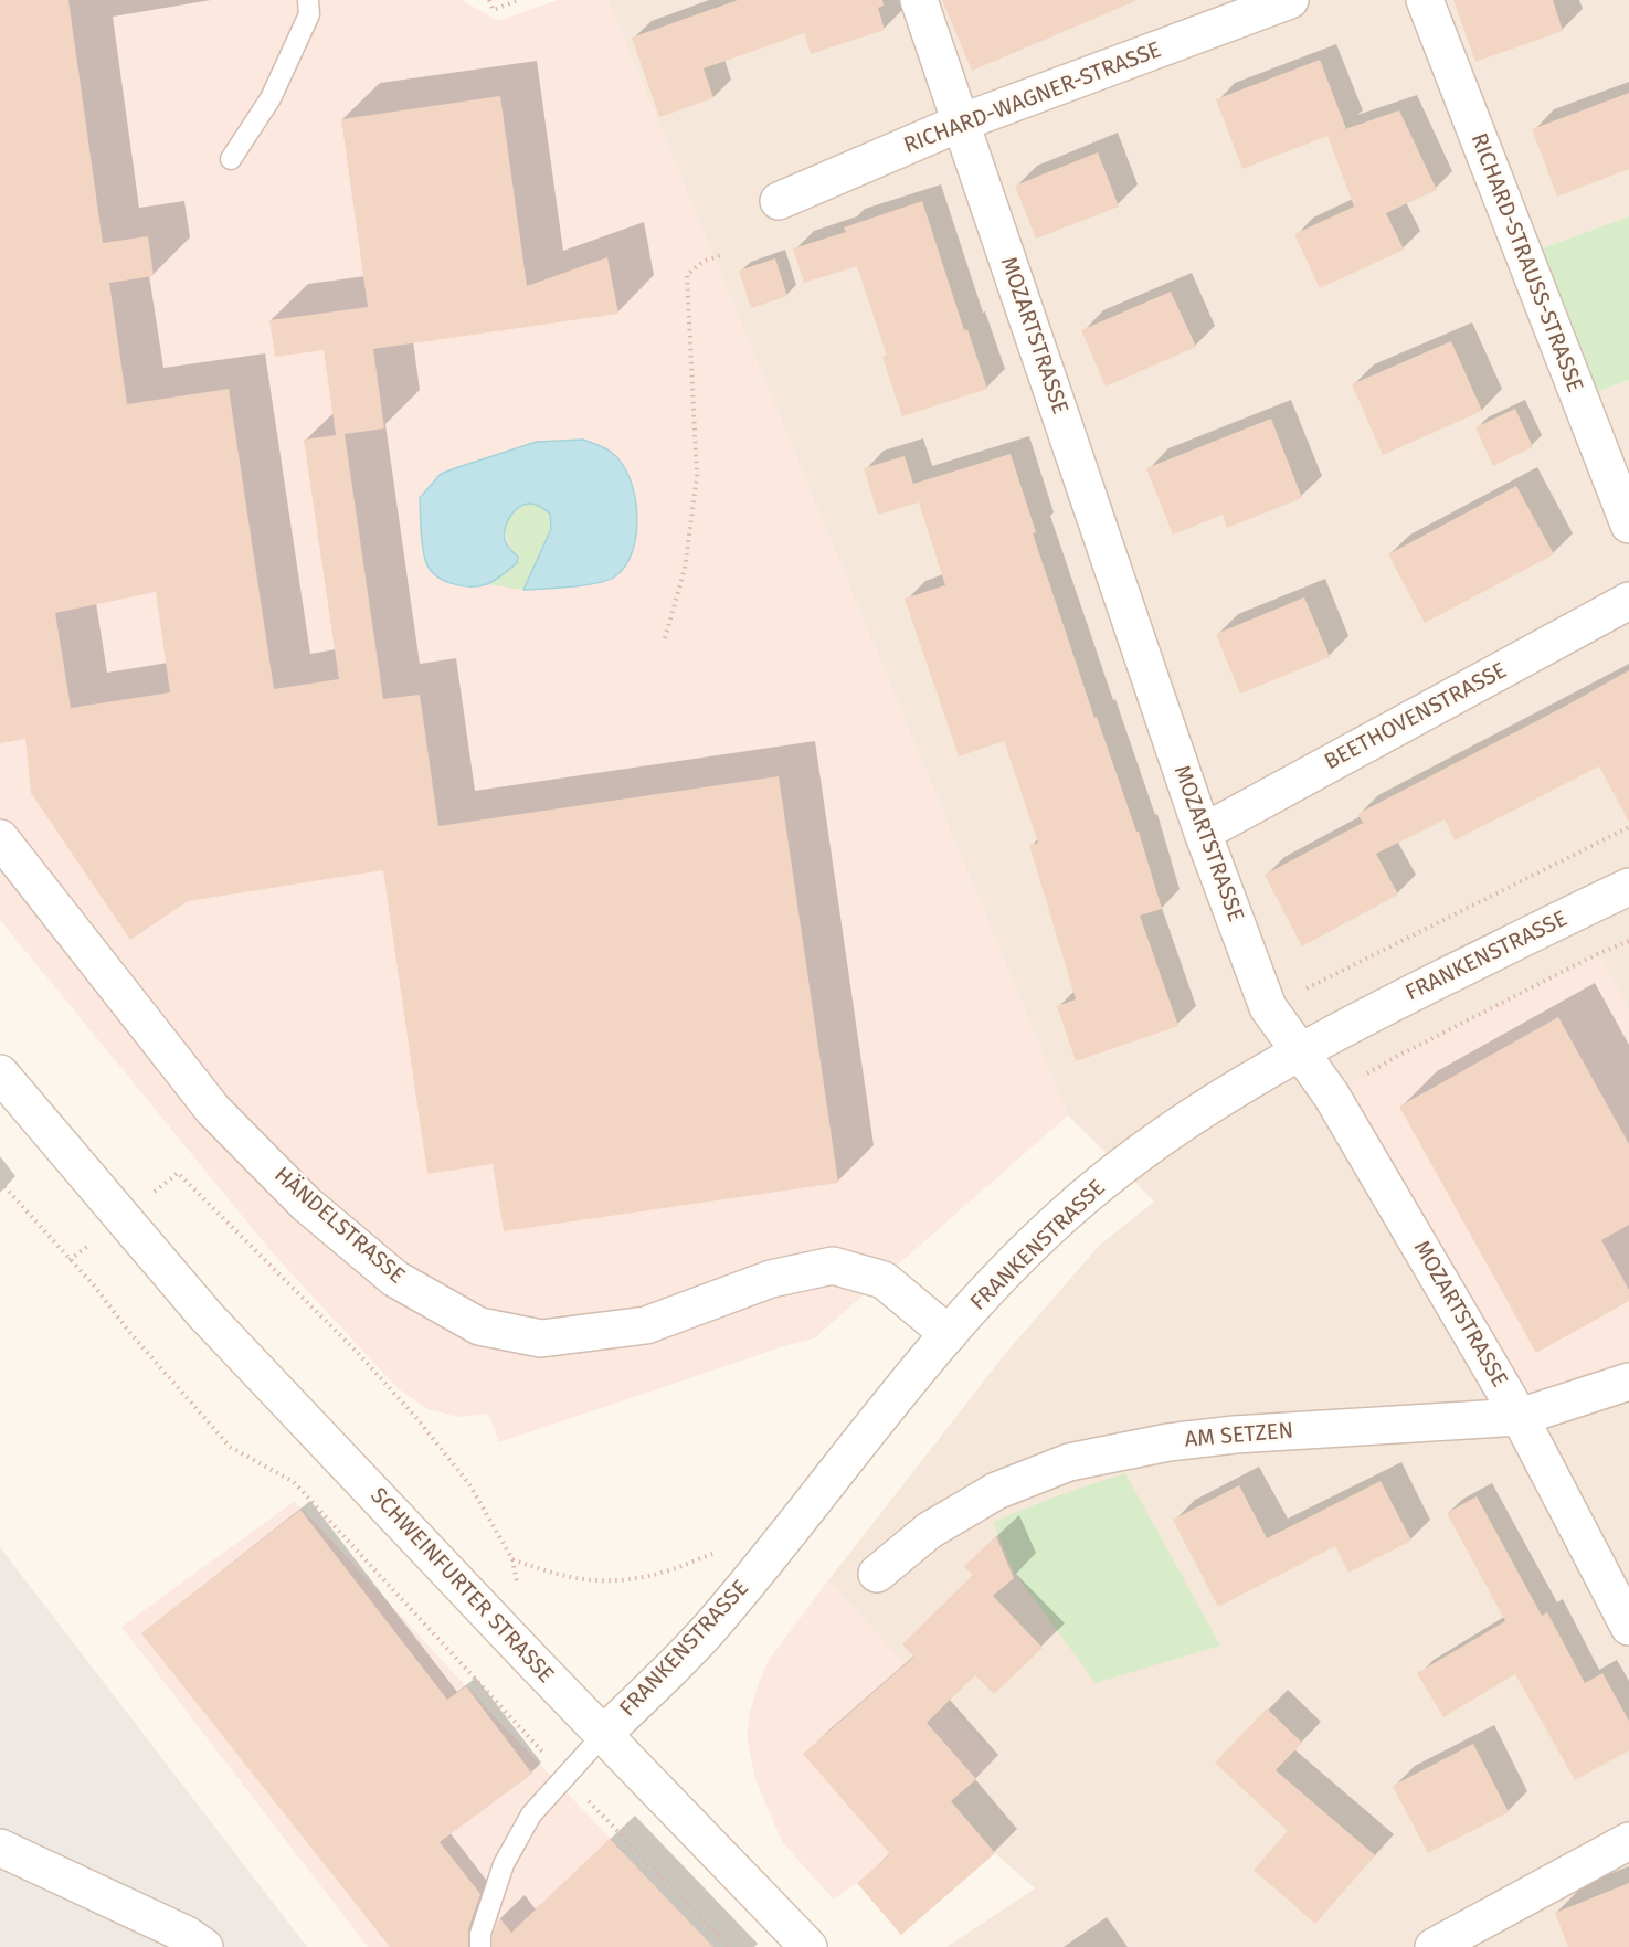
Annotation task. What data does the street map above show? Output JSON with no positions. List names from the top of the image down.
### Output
{
  "streets": {
    "street": [
      "RICHARD-WAGNER-STRASSE",
      "RICHARD-STRAUSS-STRASSE",
      "MOZARTSTRASSE",
      "BEETHOVENSTRASSE",
      "FRANKENSTRASSE",
      "HÄNDELSTRASSE",
      "AM SETZEN",
      "SCHWEINFURTER STRASSE"
    ]
  },
  "crossings": [
    ["RICHARD-WAGNER-STRASSE", "MOZARTSTRASSE"],
    ["MOZARTSTRASSE", "BEETHOVENSTRASSE"],
    ["MOZARTSTRASSE", "FRANKENSTRASSE"],
    ["MOZARTSTRASSE", "AM SETZEN"],
    ["FRANKENSTRASSE", "HÄNDELSTRASSE"],
    ["FRANKENSTRASSE", "SCHWEINFURTER STRASSE"]
  ]
}
